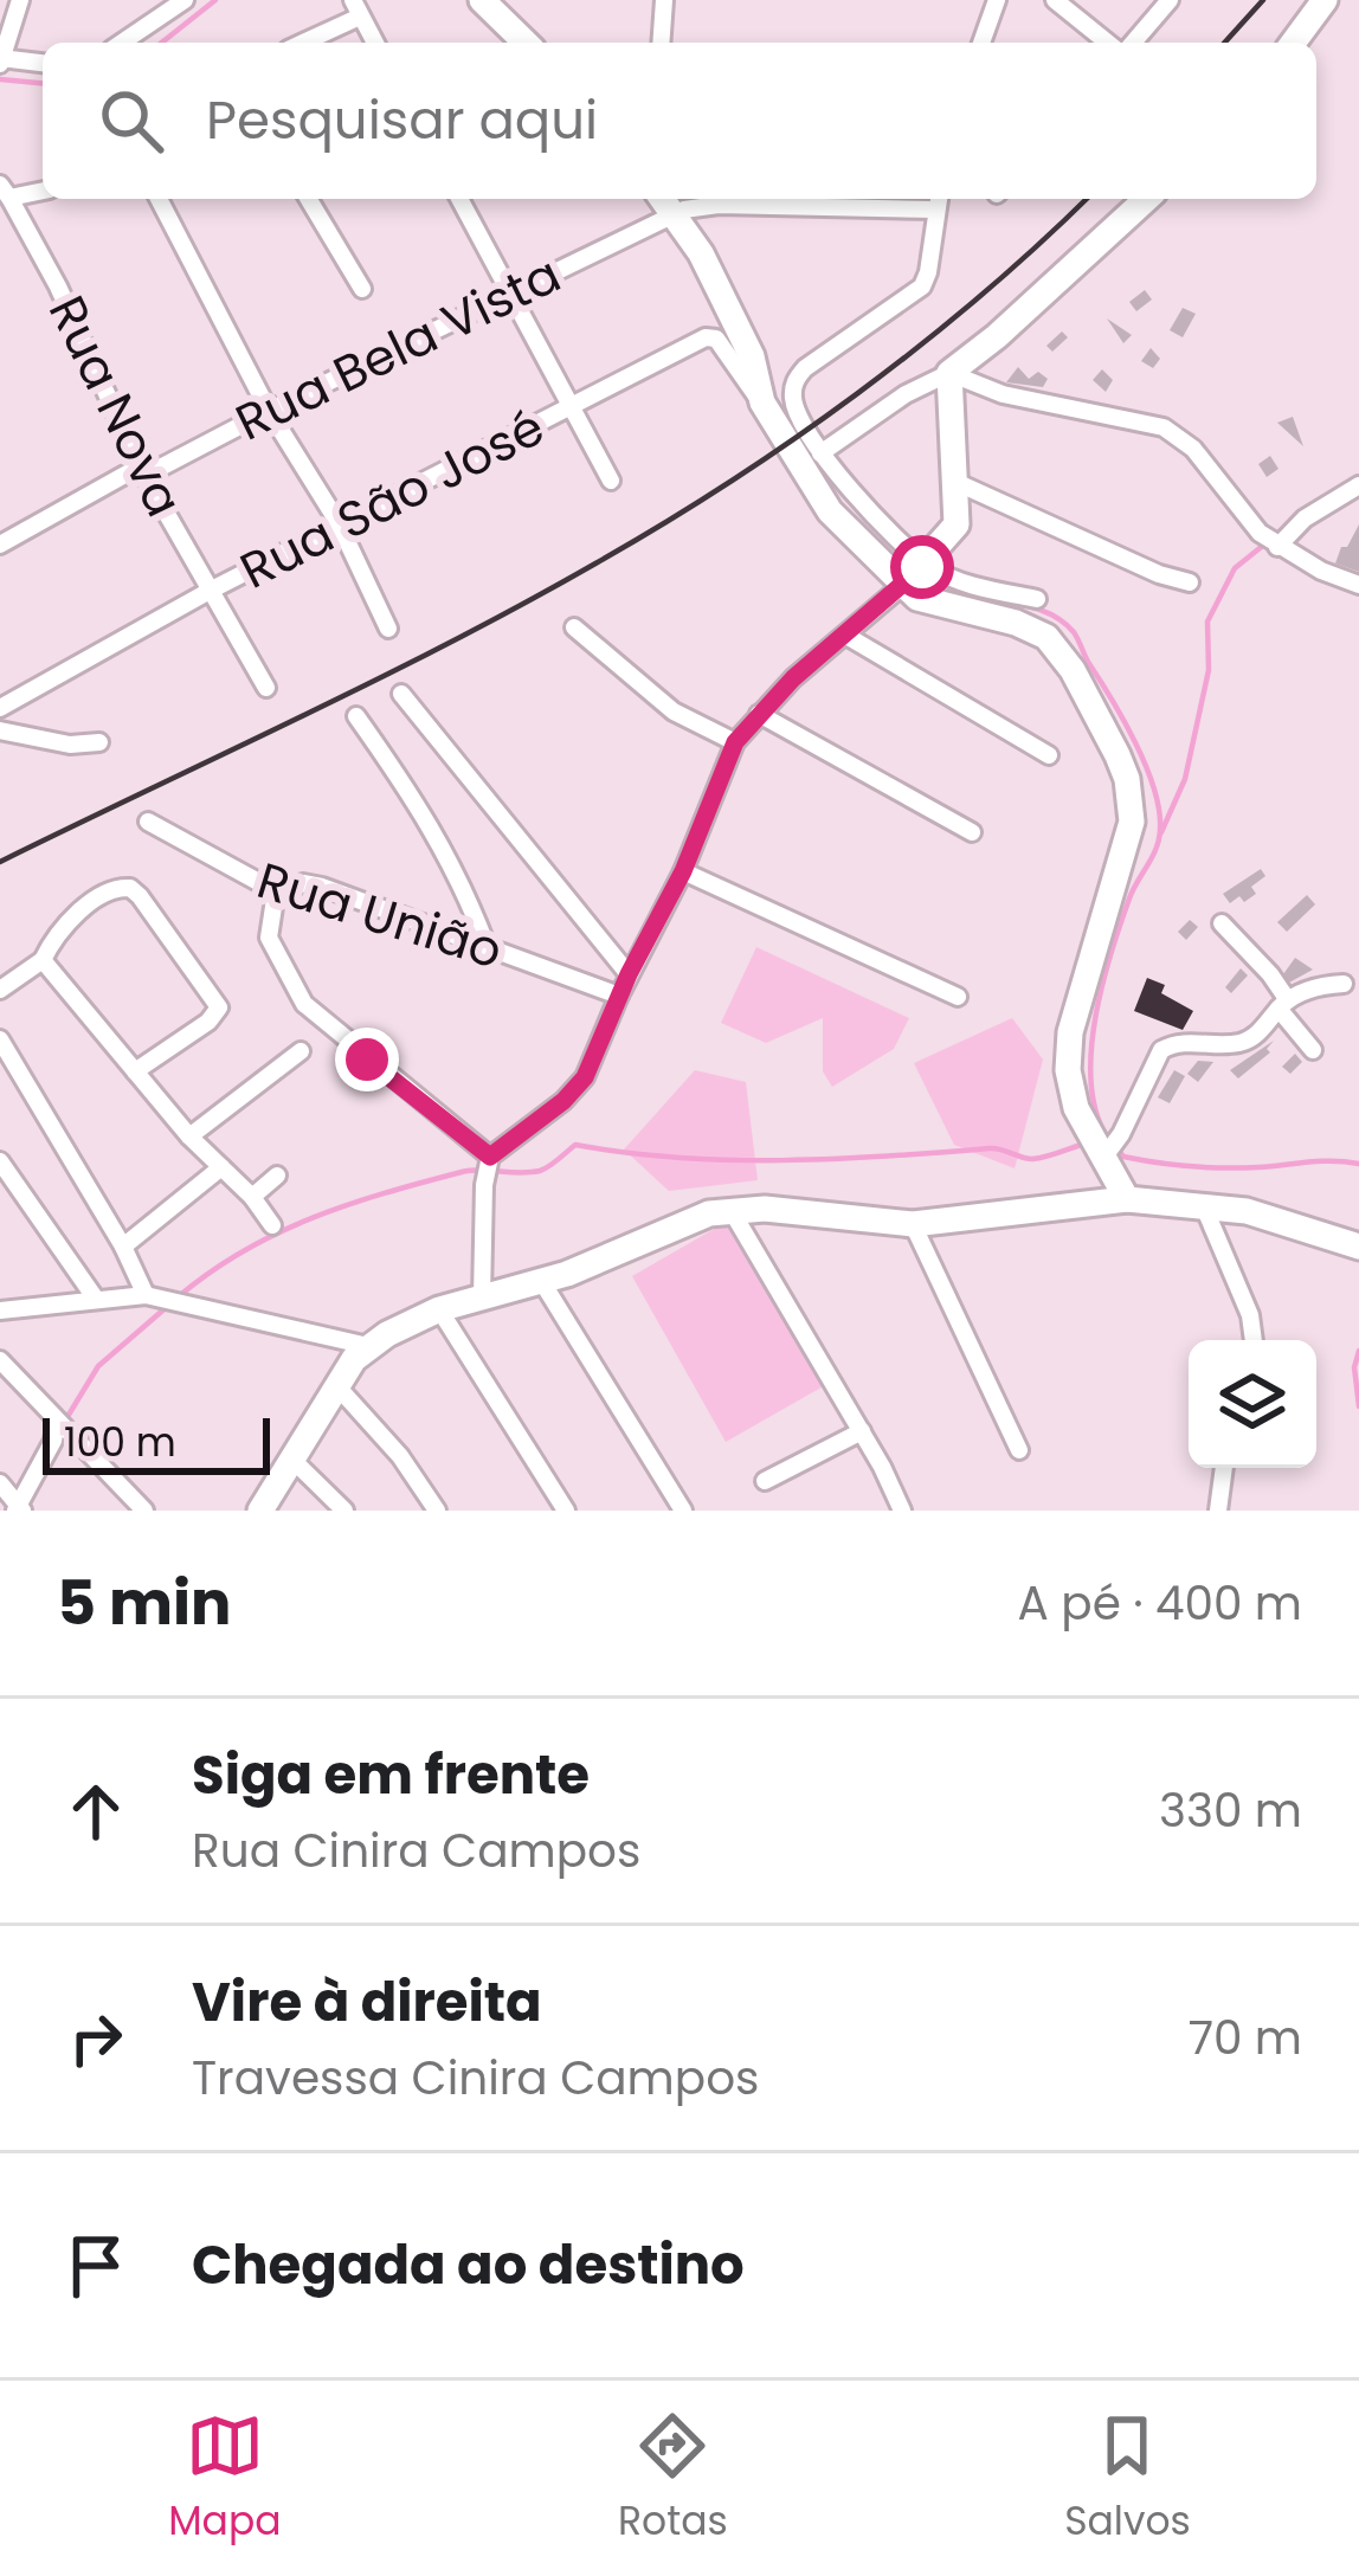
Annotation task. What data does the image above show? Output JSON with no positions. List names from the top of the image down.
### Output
{
  "streets": {
    "street": [
      "Rua Bela Vista",
      "Rua Nova",
      "Rua São José",
      "Rua União"
    ]
  },
  "crossings": [
    ["Rua Bela Vista", "Rua Nova"],
    ["Rua Nova", "Rua São José"]
  ],
  "scale_bar": "100 m",
  "page": {
    "search": "Pesquisar aqui",
    "scale": "100 m",
    "heading": ["5 min", "A pé · 400 m"],
    "list": [
      ["Siga em frente", "Rua Cinira Campos", "330 m"],
      ["Vire à direita", "Travessa Cinira Campos", "70 m"],
      "Chegada ao destino"
    ],
    "nav": ["Mapa", "Rotas", "Salvos"]
  }
}
